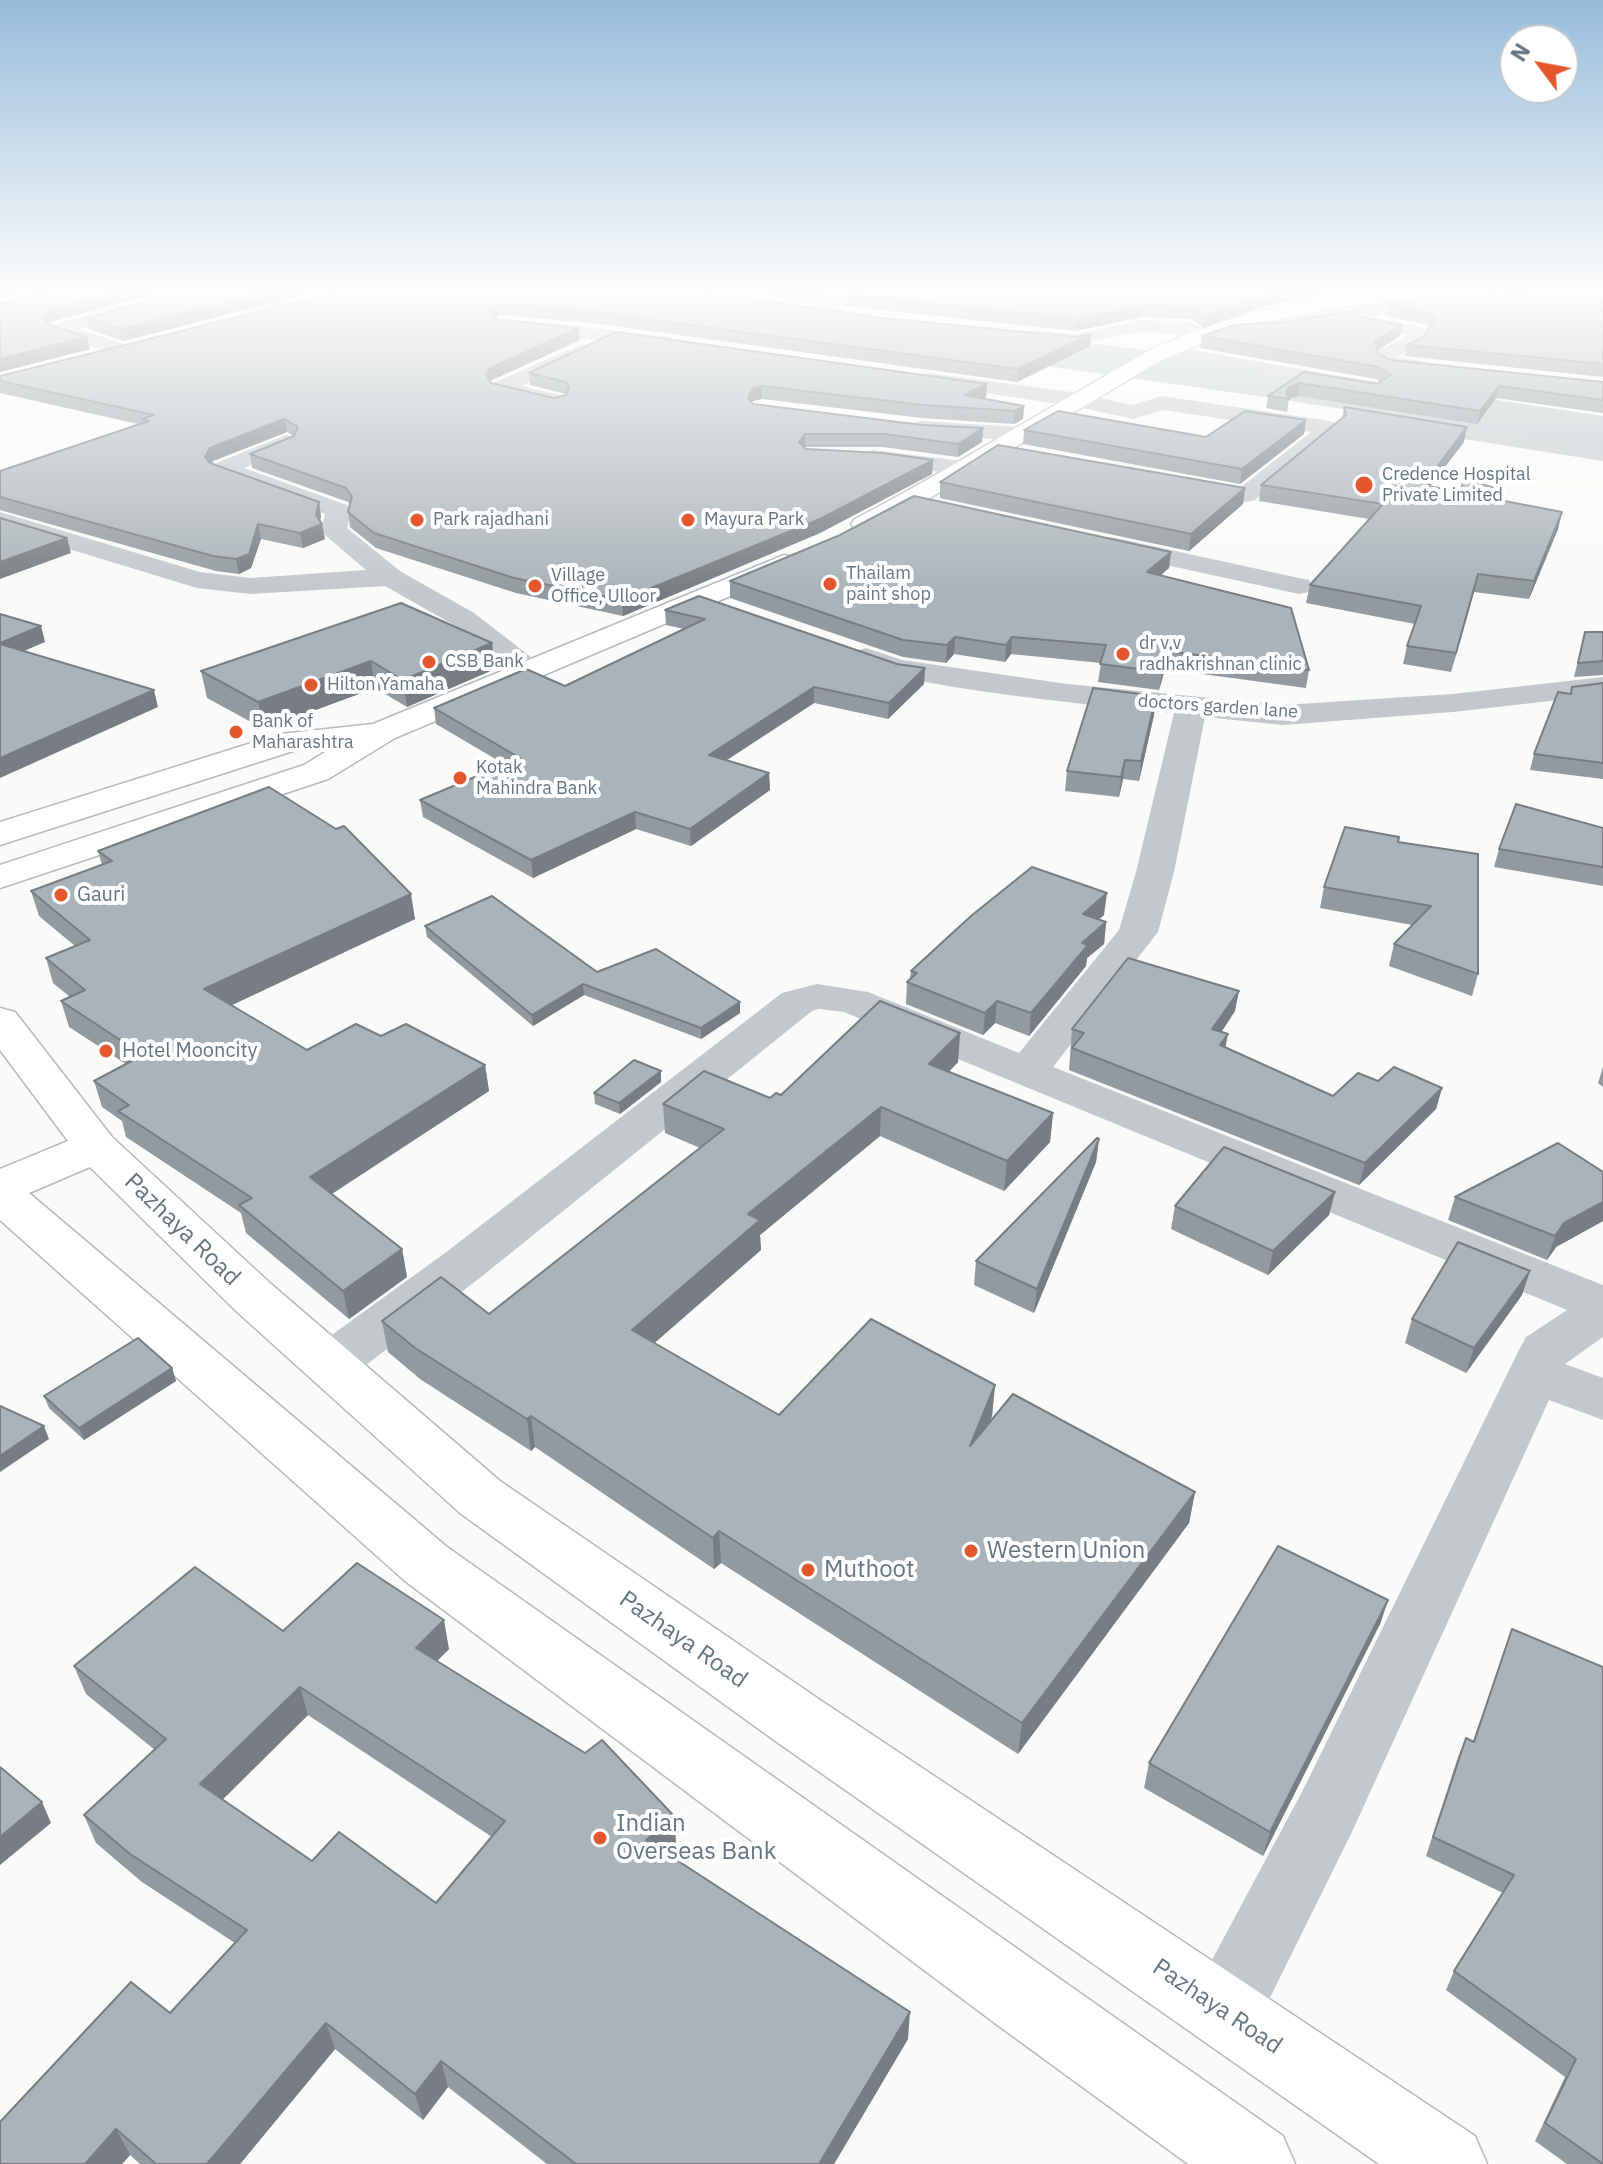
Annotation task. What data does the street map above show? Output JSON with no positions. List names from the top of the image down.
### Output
{
  "streets": {
    "main road": ["Pazhaya Road"],
    "street": ["doctors garden lane"]
  },
  "places": [
    "Credence Hospital Private Limited",
    "Park rajadhani",
    "Mayura Park",
    "Thailam paint shop",
    "Village Office, Ulloor",
    "dr v.v radhakrishnan clinic",
    "CSB Bank",
    "Hilton Yamaha",
    "Bank of Maharashtra",
    "Kotak Mahindra Bank",
    "Gauri",
    "Hotel Mooncity",
    "Western Union",
    "Muthoot",
    "Indian Overseas Bank"
  ],
  "north": "top left"
}
